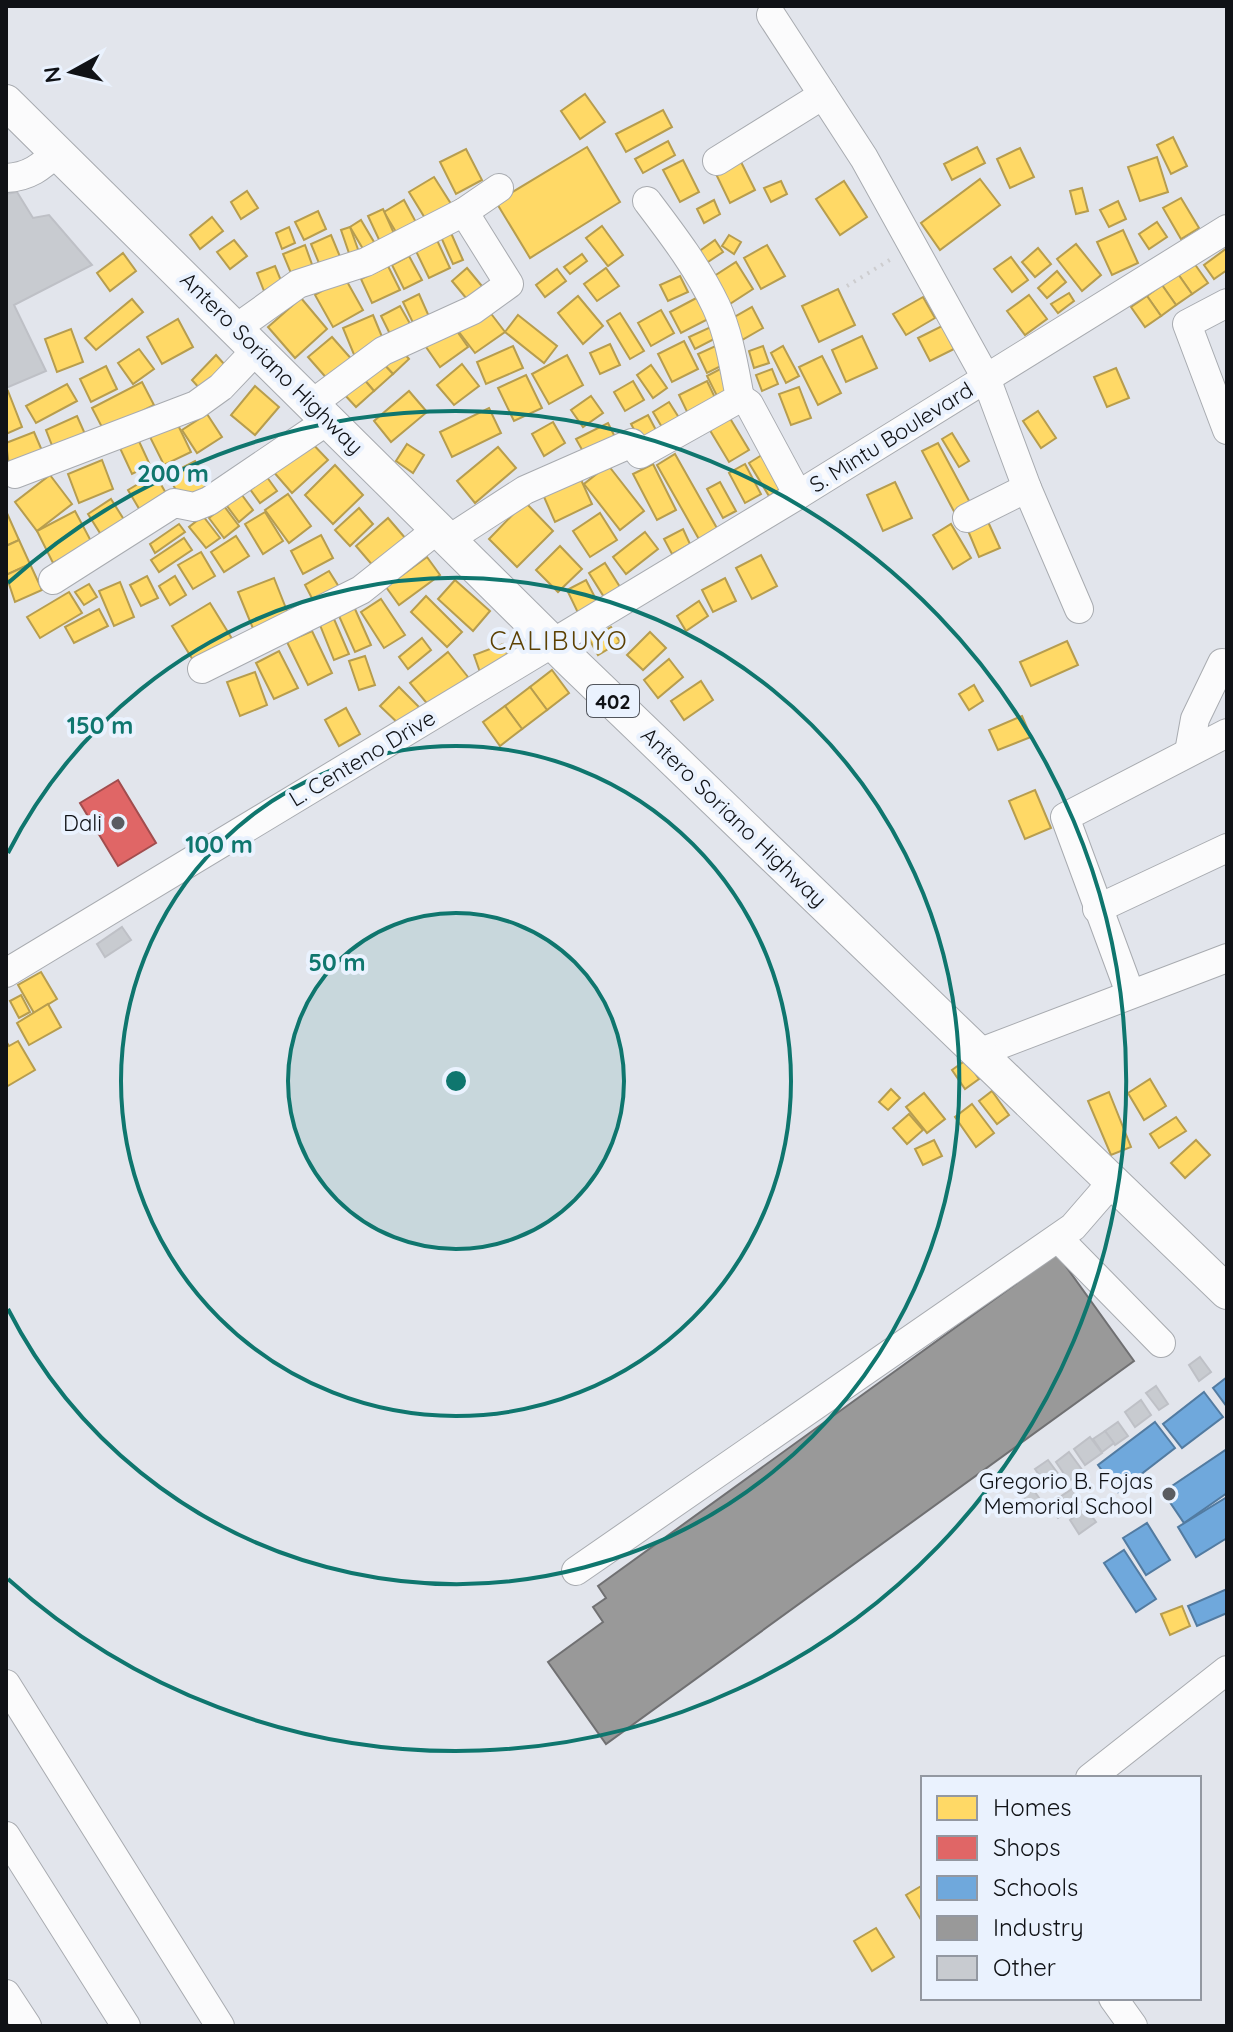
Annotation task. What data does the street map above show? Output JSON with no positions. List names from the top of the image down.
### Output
{
  "streets": {
    "main road": ["Antero Soriano Highway", "402"],
    "street": ["S. Mintu Boulevard", "L. Centeno Drive"]
  },
  "crossings": [
    ["Antero Soriano Highway", "S. Mintu Boulevard"],
    ["Antero Soriano Highway", "L. Centeno Drive"],
    ["S. Mintu Boulevard", "L. Centeno Drive"]
  ],
  "districts": ["CALIBUYO"],
  "places": ["Dali", "Gregorio B. Fojas Memorial School"],
  "legend": [
    "Homes",
    "Shops",
    "Schools",
    "Industry",
    "Other"
  ],
  "north": "left",
  "rings": [
    "200 m",
    "150 m",
    "100 m",
    "50 m"
  ]
}
